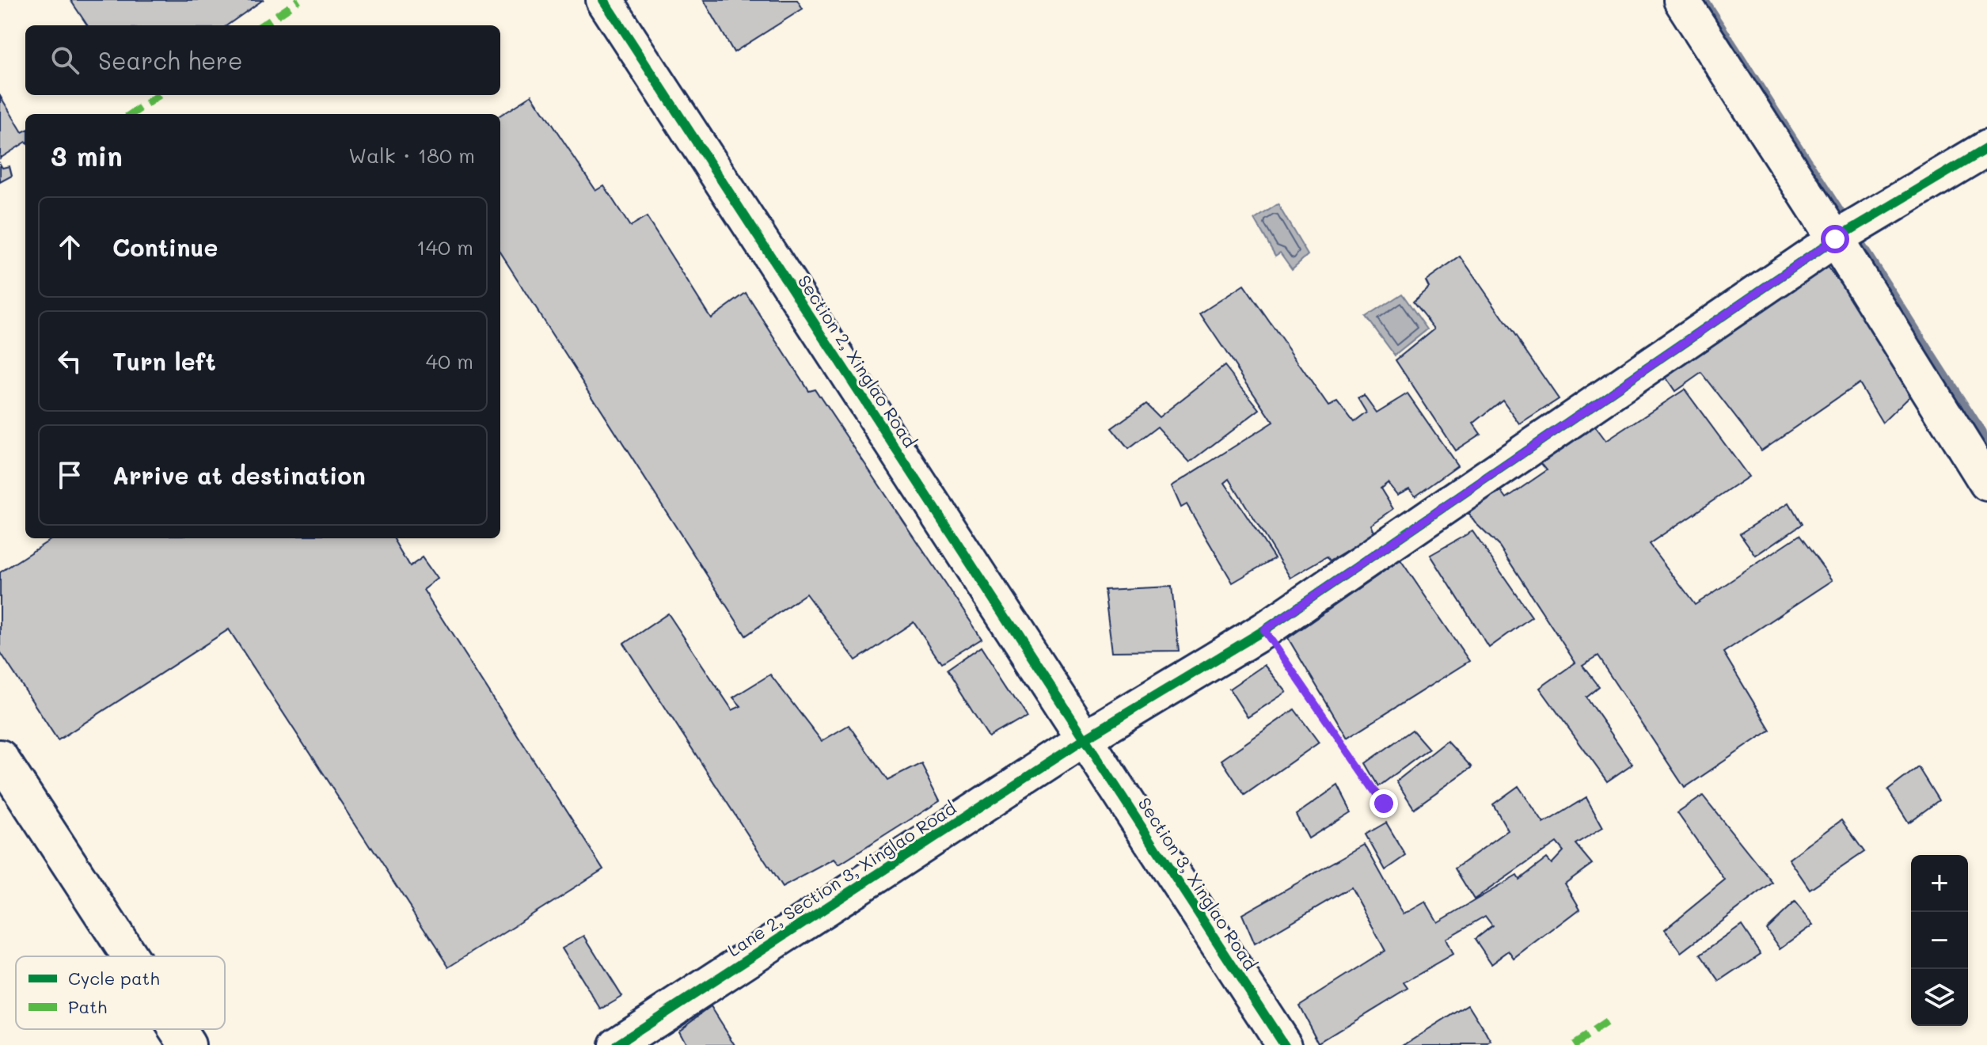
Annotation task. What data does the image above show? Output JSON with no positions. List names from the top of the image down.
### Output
{
  "streets": {
    "street": ["Section 2, Xinglao Road", "Lane 2, Section 3, Xinglao Road", "Section 3, Xinglao Road"]
  },
  "crossings": [
    ["Section 2, Xinglao Road", "Lane 2, Section 3, Xinglao Road"],
    ["Section 2, Xinglao Road", "Section 3, Xinglao Road"],
    ["Lane 2, Section 3, Xinglao Road", "Section 3, Xinglao Road"]
  ],
  "legend": ["Cycle path", "Path"],
  "page": {
    "search": "Search here",
    "heading": ["3 min", "Walk · 180 m"],
    "list": [
      ["Continue", "140 m"],
      ["Turn left", "40 m"],
      "Arrive at destination"
    ],
    "map_buttons": ["+", "−"]
  }
}
